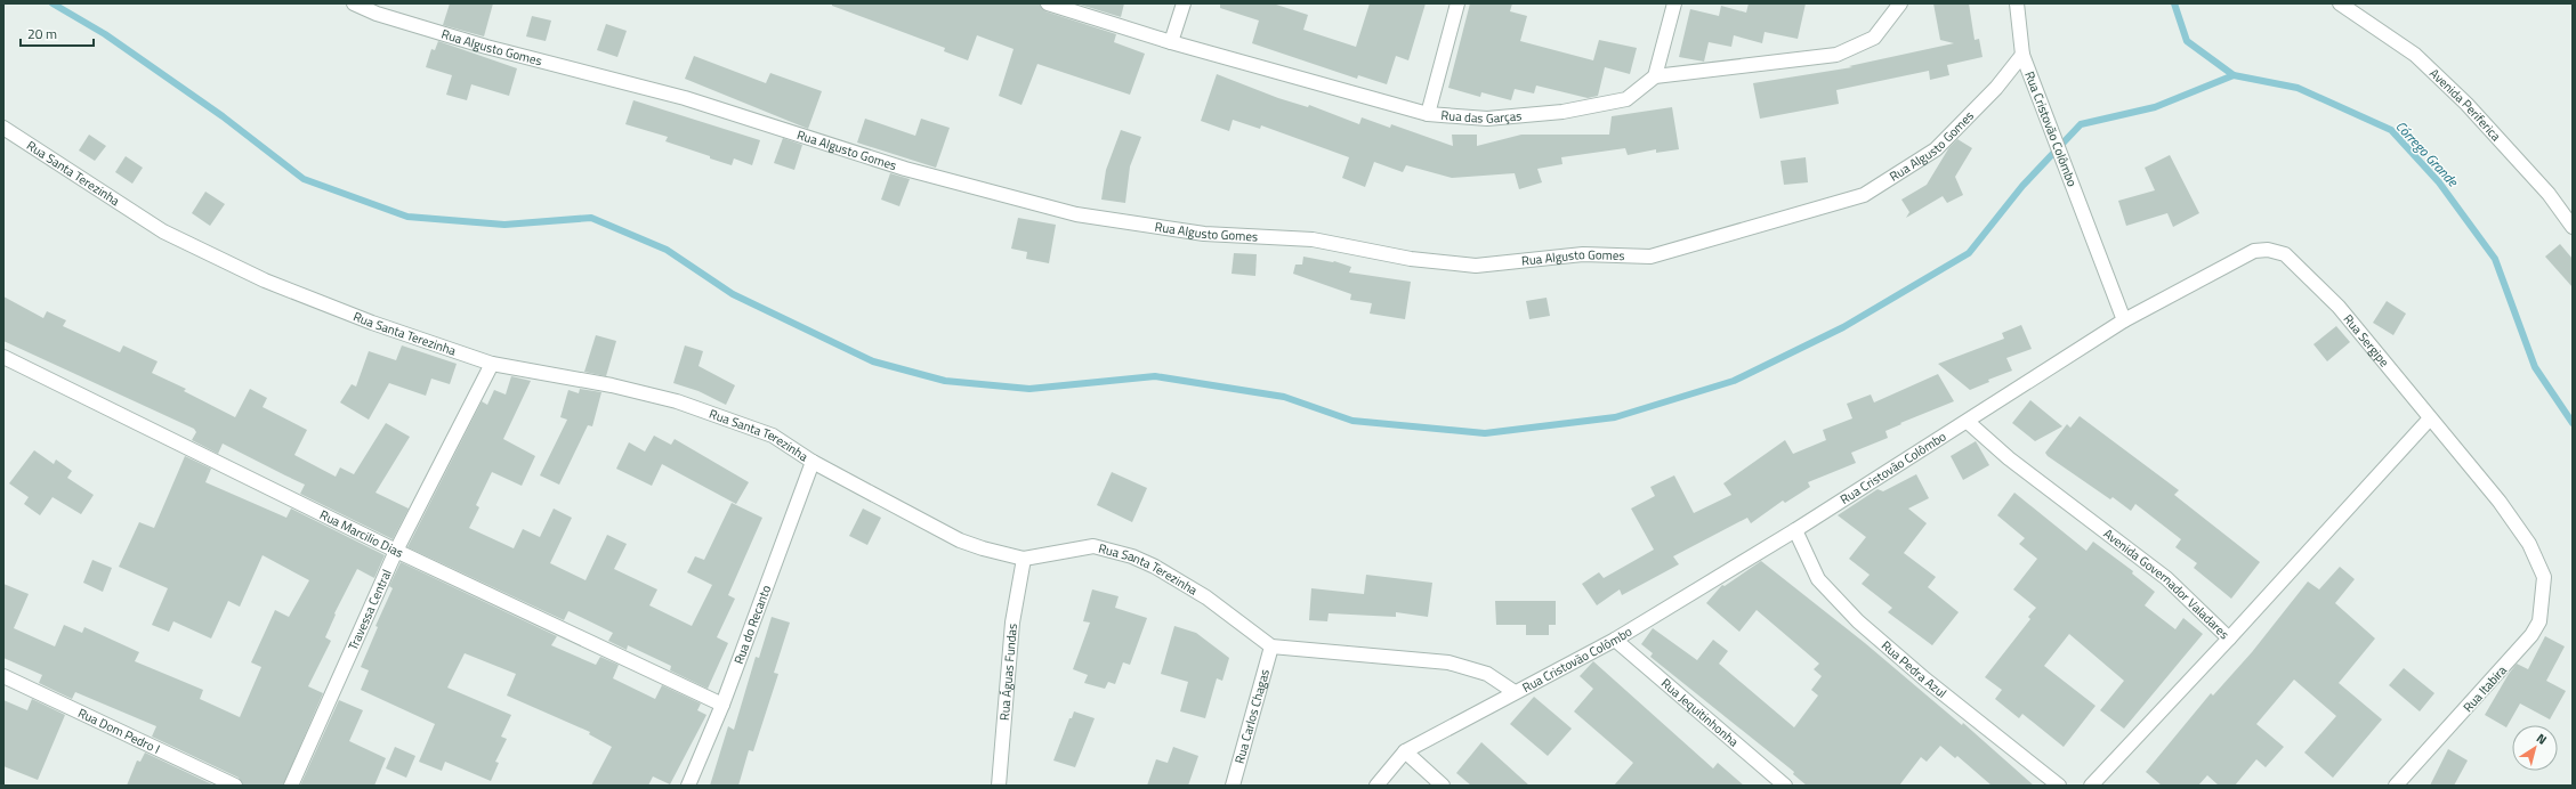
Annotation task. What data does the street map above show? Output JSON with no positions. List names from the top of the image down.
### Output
{
  "streets": {
    "street": [
      "Rua Algusto Gomes",
      "Avenida Periferica",
      "Rua das Garças",
      "Rua Cristovão Colômbo",
      "Rua Santa Terezinha",
      "Rua Sergipe",
      "Rua Marcilio Dias",
      "Avenida Governador Valadares",
      "Travessa Central",
      "Rua do Recanto",
      "Rua Pedra Azul",
      "Rua Águas Fundas",
      "Rua Itabira",
      "Rua Jequitinhonha",
      "Rua Carlos Chagas",
      "Rua Dom Pedro I"
    ]
  },
  "crossings": [
    ["Rua Algusto Gomes", "Rua Cristovão Colômbo"],
    ["Rua Cristovão Colômbo", "Rua Sergipe"],
    ["Rua Cristovão Colômbo", "Avenida Governador Valadares"],
    ["Rua Cristovão Colômbo", "Rua Pedra Azul"],
    ["Rua Cristovão Colômbo", "Rua Jequitinhonha"],
    ["Rua Santa Terezinha", "Travessa Central"],
    ["Rua Santa Terezinha", "Rua do Recanto"],
    ["Rua Santa Terezinha", "Rua Águas Fundas"],
    ["Rua Santa Terezinha", "Rua Carlos Chagas"],
    ["Rua Sergipe", "Rua Itabira"],
    ["Rua Marcilio Dias", "Travessa Central"],
    ["Rua Marcilio Dias", "Rua do Recanto"]
  ],
  "water": ["Córrego Grande"],
  "scale_bar": "20 m",
  "north": "top right"
}
